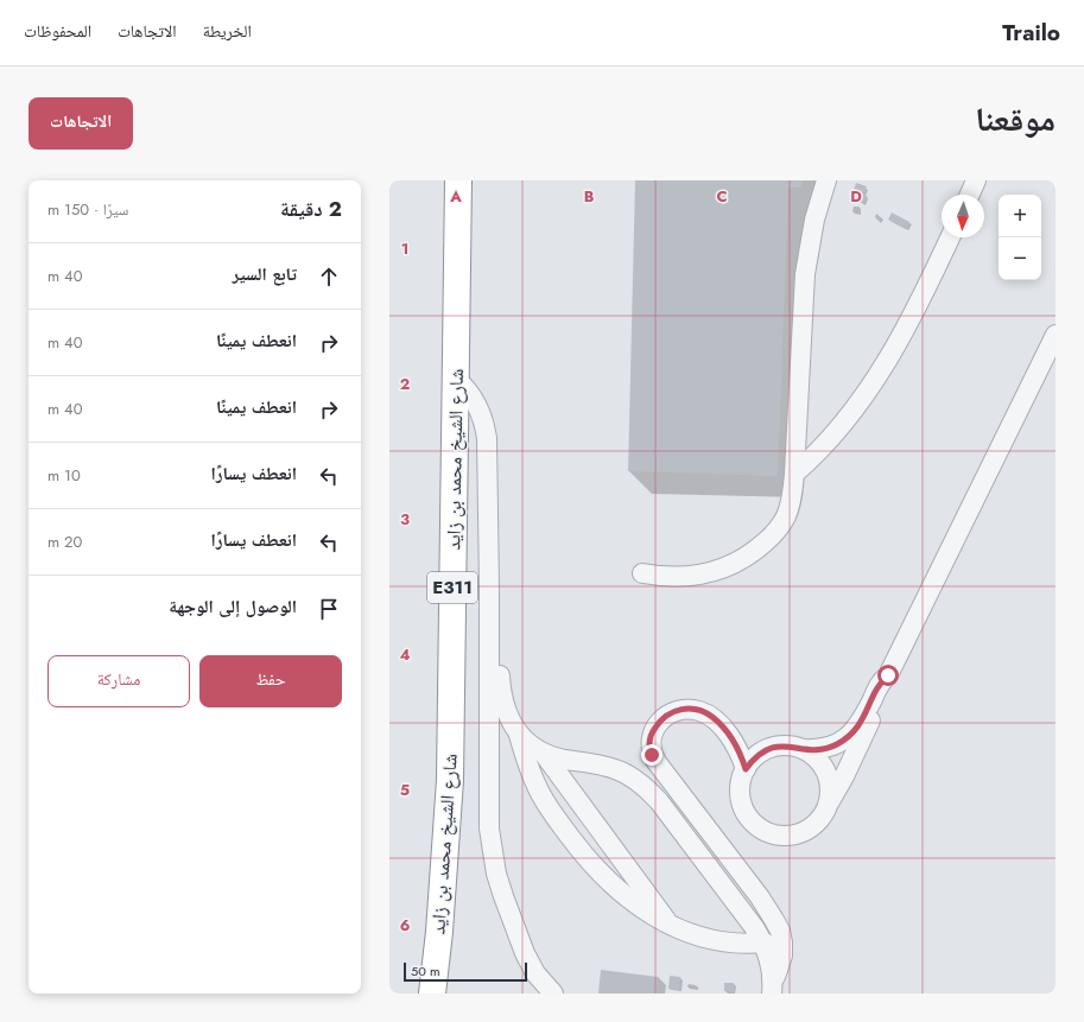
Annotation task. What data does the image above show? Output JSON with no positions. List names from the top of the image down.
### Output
{
  "streets": {
    "highway": ["شارع الشيخ محمد بن زايد", "E311"]
  },
  "scale_bar": "50 m",
  "north": "bottom",
  "page": {
    "header": "Trailo",
    "nav": ["الخريطة", "الاتجاهات", "المحفوظات"],
    "title": "موقعنا",
    "buttons": [
      "الاتجاهات",
      ["حفظ", "مشاركة"]
    ],
    "heading": ["2 دقيقة", "سيرًا · 150 m"],
    "map_buttons": ["+", "−"],
    "list": [
      ["تابع السير", "40 m"],
      ["انعطف يمينًا", "40 m"],
      ["انعطف يمينًا", "40 m"],
      ["انعطف يسارًا", "10 m"],
      ["انعطف يسارًا", "20 m"],
      "الوصول إلى الوجهة"
    ],
    "scale": "50 m"
  },
  "grid": {
    "columns": [
      "A",
      "B",
      "C",
      "D"
    ],
    "rows": [
      "1",
      "2",
      "3",
      "4",
      "5",
      "6"
    ]
  }
}
